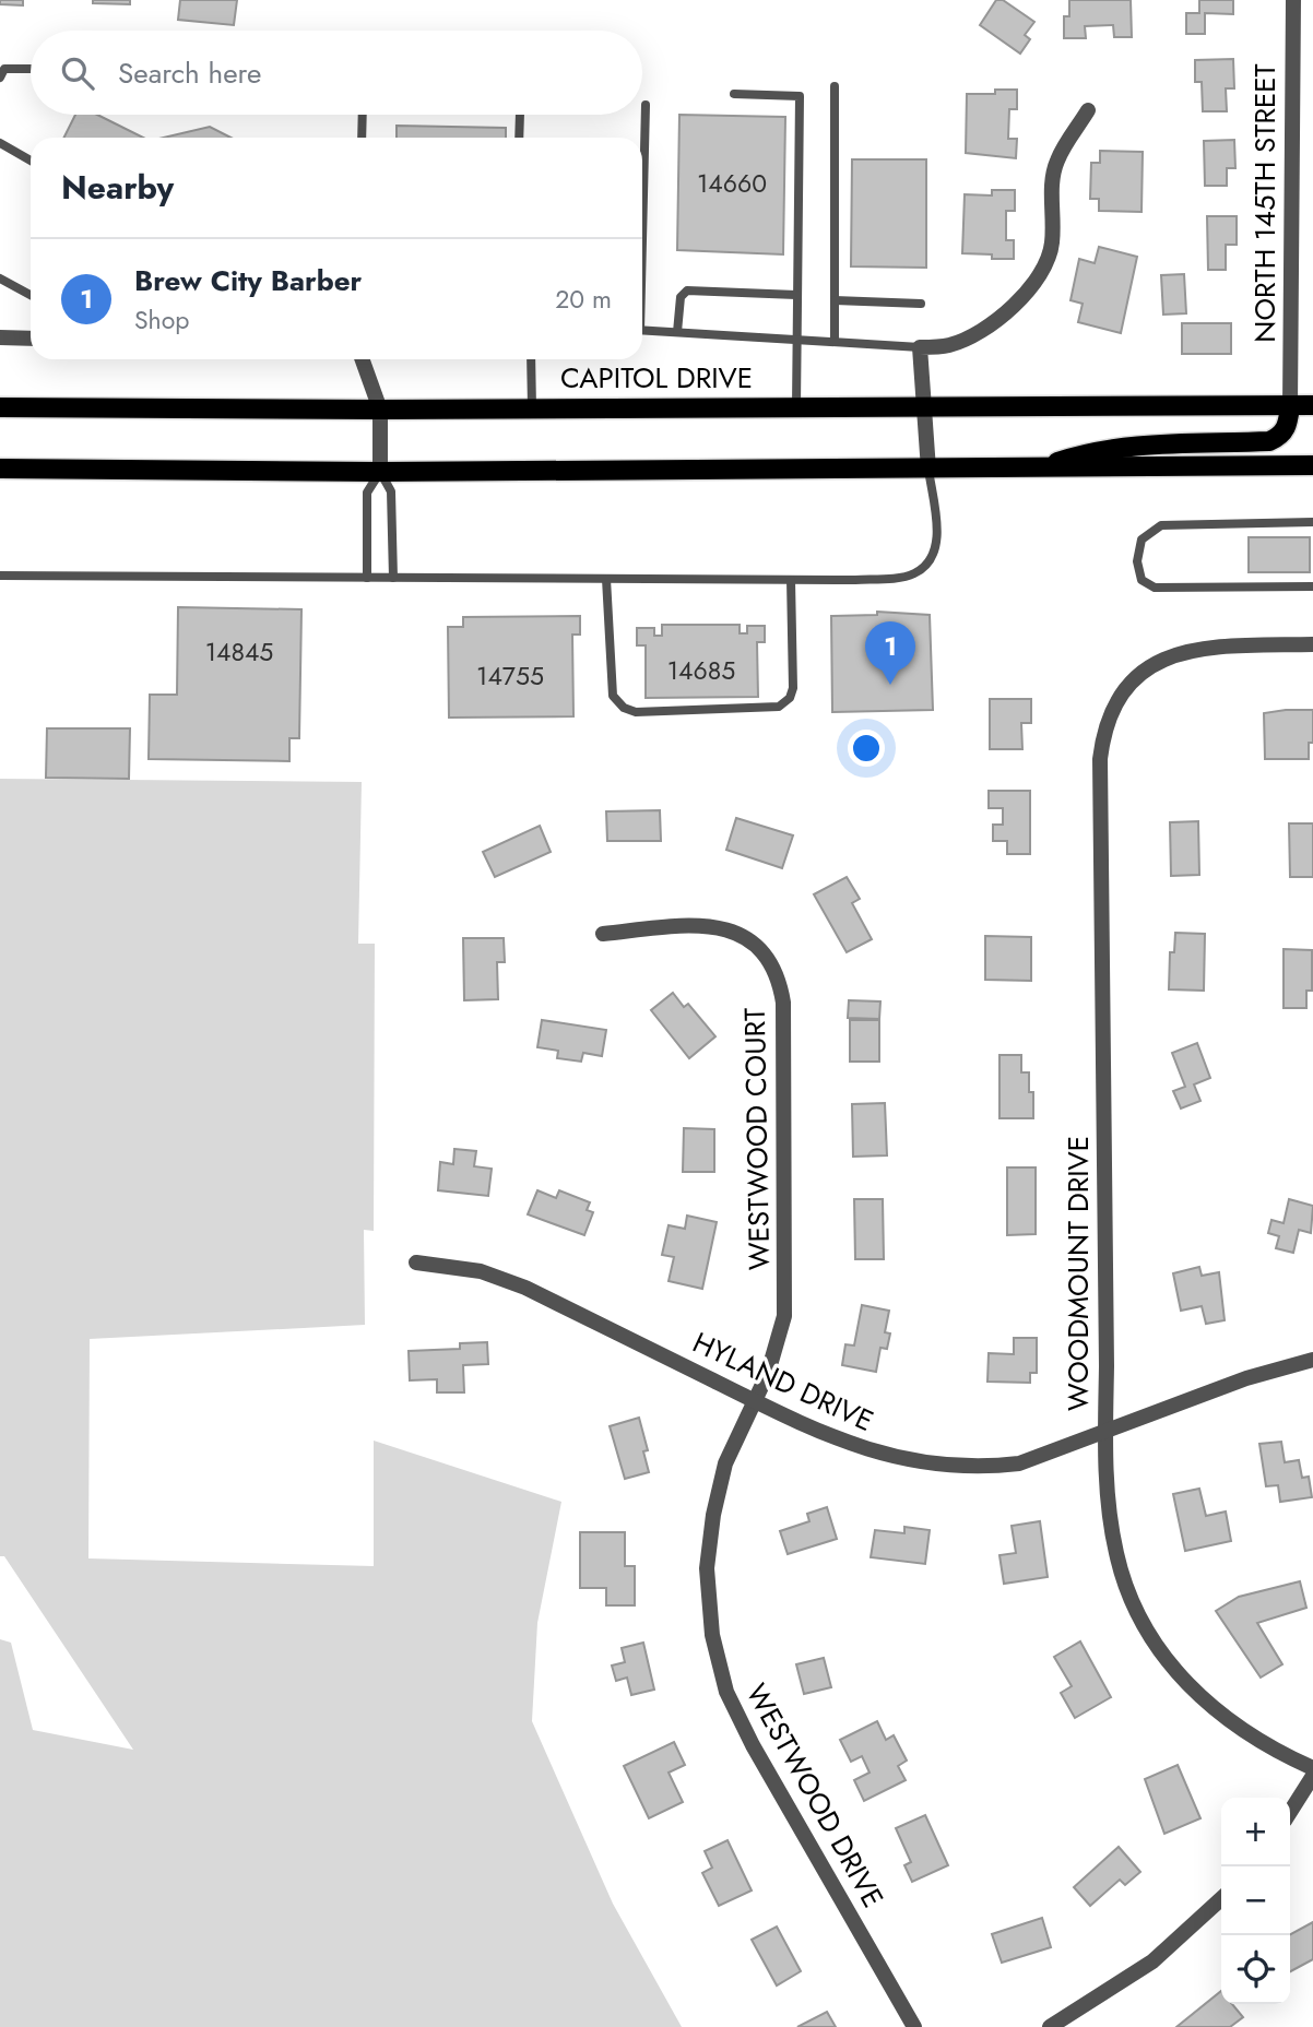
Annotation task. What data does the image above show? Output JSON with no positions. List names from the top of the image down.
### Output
{
  "streets": {
    "main road": ["CAPITOL DRIVE"],
    "street": [
      "NORTH 145TH STREET",
      "WESTWOOD COURT",
      "WOODMOUNT DRIVE",
      "HYLAND DRIVE",
      "WESTWOOD DRIVE"
    ]
  },
  "crossings": [
    ["NORTH 145TH STREET", "CAPITOL DRIVE"],
    ["WESTWOOD COURT", "HYLAND DRIVE"],
    ["WESTWOOD COURT", "WESTWOOD DRIVE"],
    ["WOODMOUNT DRIVE", "HYLAND DRIVE"],
    ["HYLAND DRIVE", "WESTWOOD DRIVE"]
  ],
  "house_numbers": [
    "14660",
    "14845",
    "14685",
    "14755"
  ],
  "page": {
    "search": "Search here",
    "heading": "Nearby",
    "list": [
      {
        "mark": "1",
        "name": "Brew City Barber",
        "note": "Shop",
        "value": "20 m"
      }
    ],
    "pins": "1",
    "map_buttons": ["+", "−"]
  }
}
